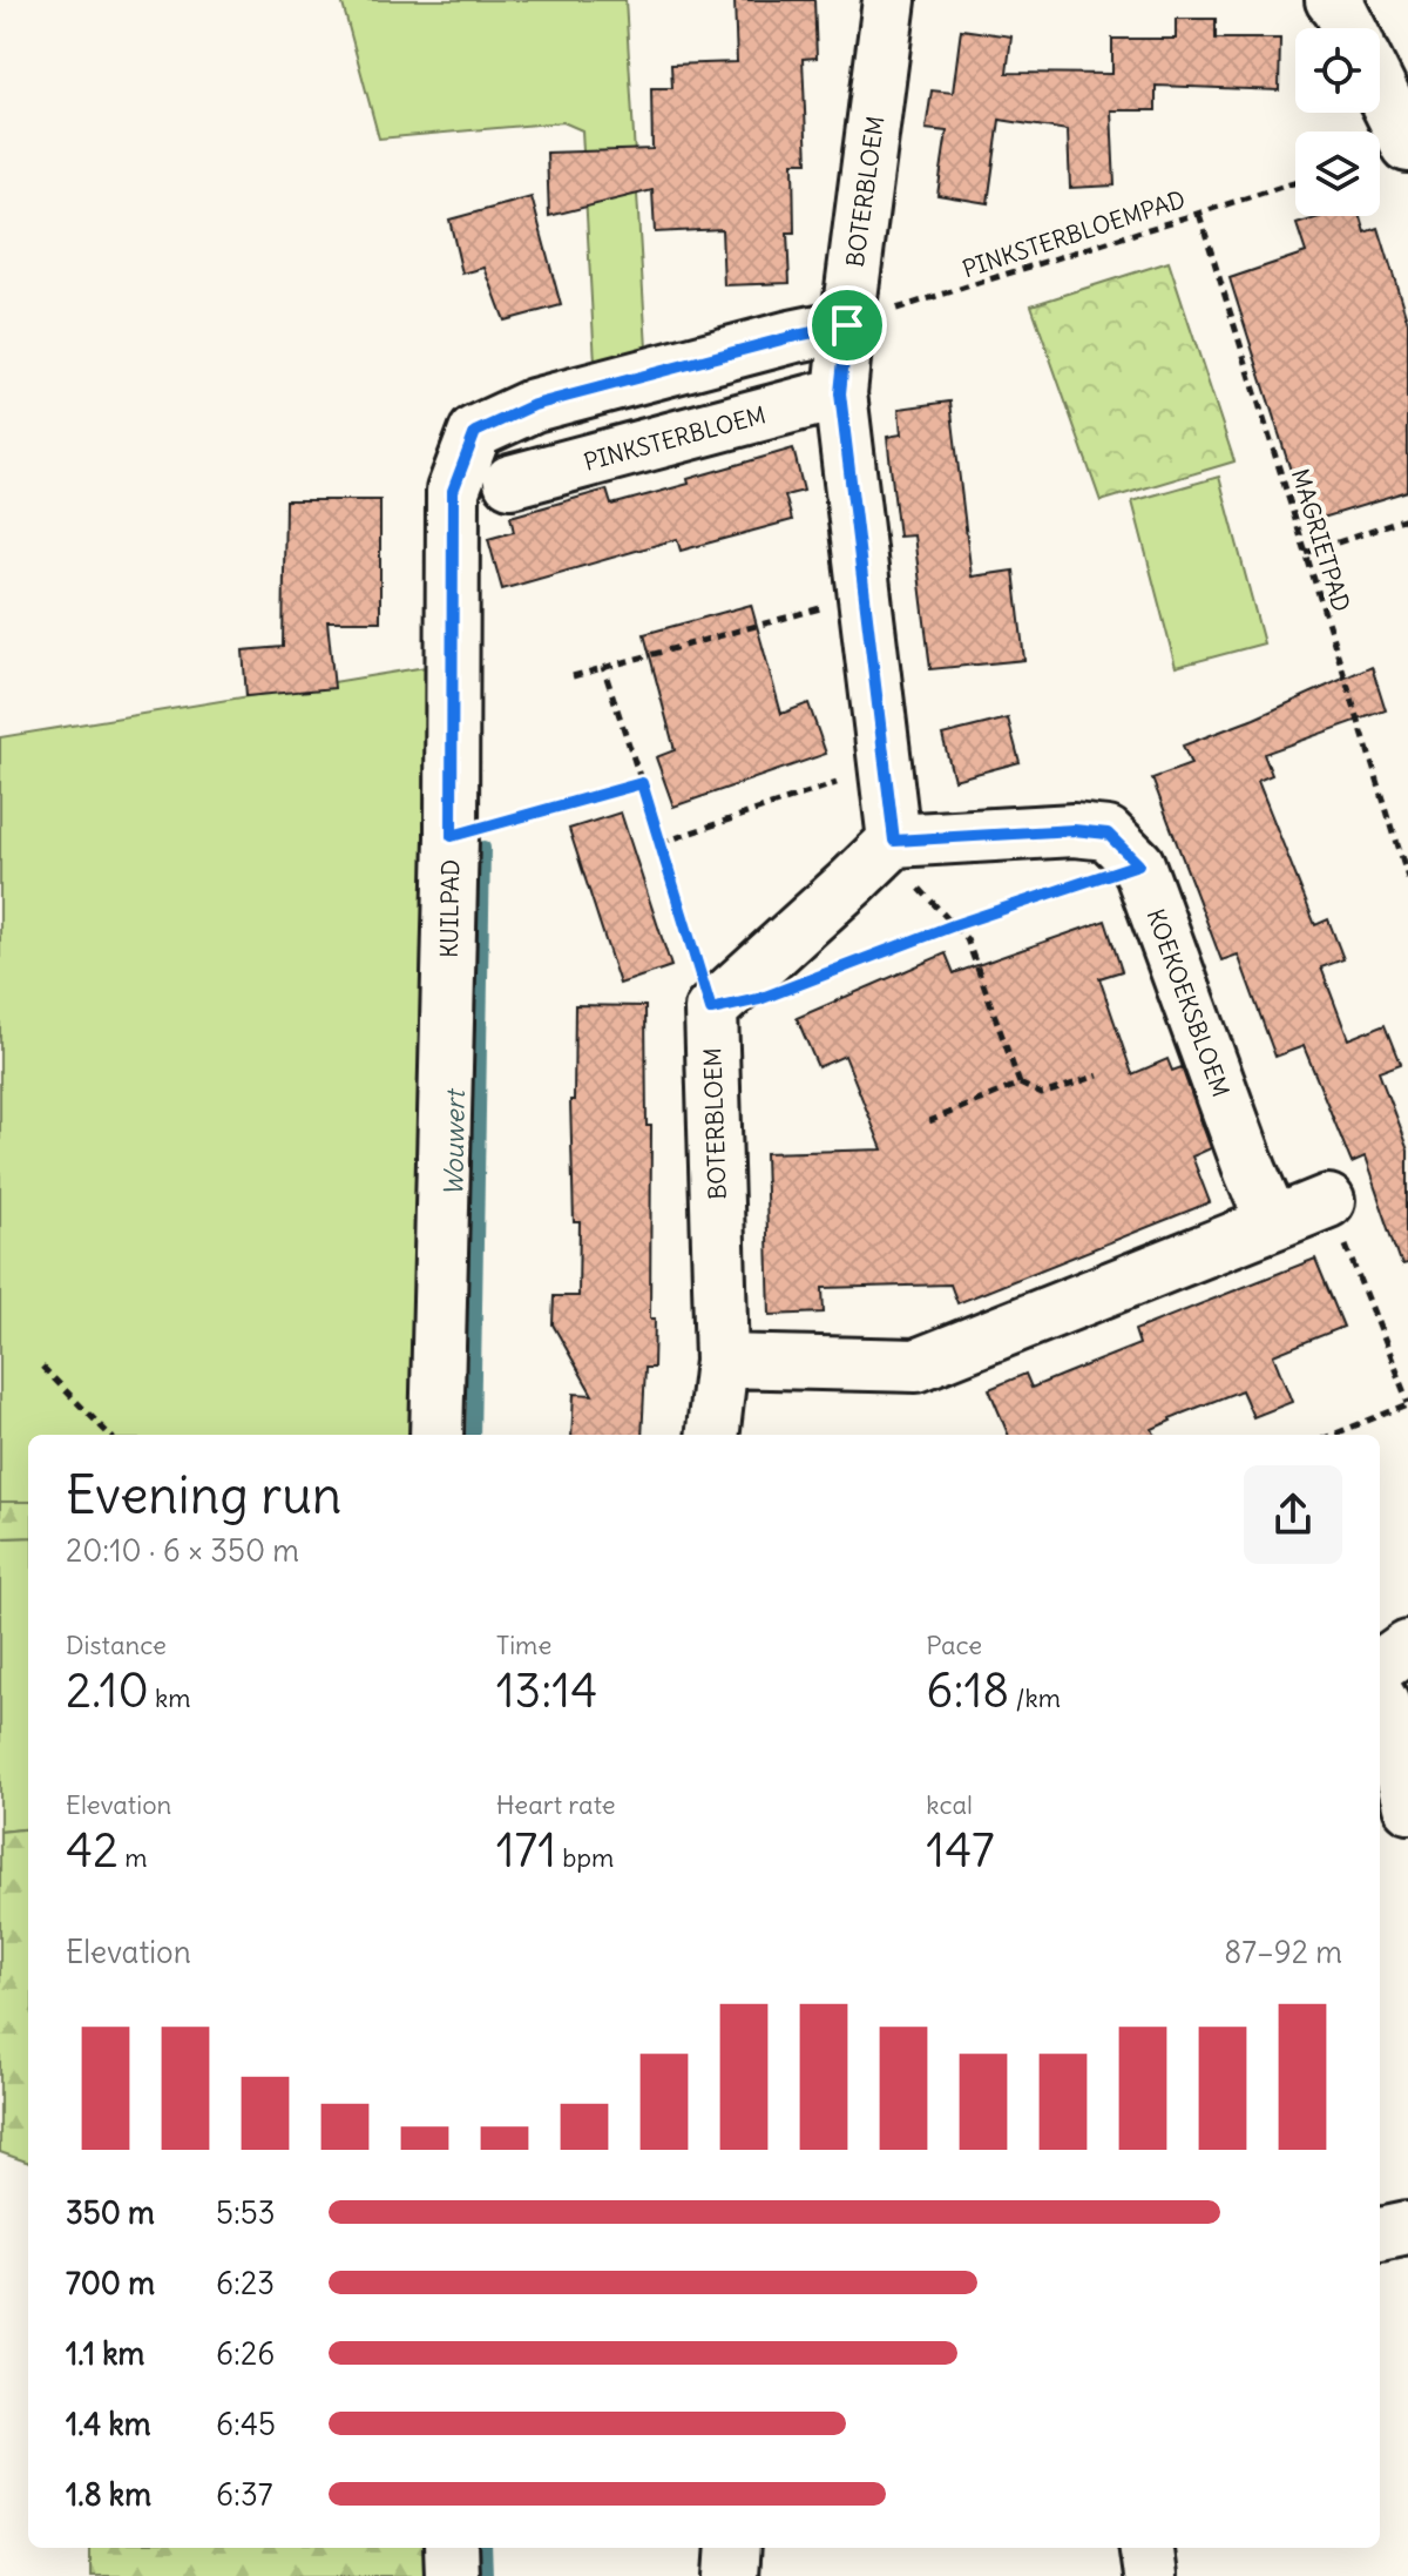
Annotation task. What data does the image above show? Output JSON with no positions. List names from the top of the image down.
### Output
{
  "streets": {
    "street": [
      "BOTERBLOEM",
      "PINKSTERBLOEM",
      "KUILPAD",
      "KOEKOEKSBLOEM"
    ],
    "path": ["PINKSTERBLOEMPAD", "MAGRIETPAD"]
  },
  "crossings": [
    ["BOTERBLOEM", "PINKSTERBLOEMPAD"],
    ["BOTERBLOEM", "PINKSTERBLOEM"],
    ["BOTERBLOEM", "KUILPAD"],
    ["BOTERBLOEM", "KOEKOEKSBLOEM"],
    ["PINKSTERBLOEMPAD", "MAGRIETPAD"],
    ["PINKSTERBLOEMPAD", "KUILPAD"]
  ],
  "water": ["Wouwert"],
  "page": {
    "heading": ["Evening run", "20:10 · 6 × 350 m"],
    "stats": [
      ["Distance", "2.10 km"],
      ["Time", "13:14"],
      ["Pace", "6:18 /km"],
      ["Elevation", "42 m"],
      ["Heart rate", "171 bpm"],
      ["kcal", "147"]
    ],
    "chart": ["Elevation", "87–92 m"],
    "list": [
      {
        "name": "350 m",
        "note": "5:53"
      },
      {
        "name": "700 m",
        "note": "6:23"
      },
      {
        "name": "1.1 km",
        "note": "6:26"
      },
      {
        "name": "1.4 km",
        "note": "6:45"
      },
      {
        "name": "1.8 km",
        "note": "6:37"
      }
    ]
  }
}
